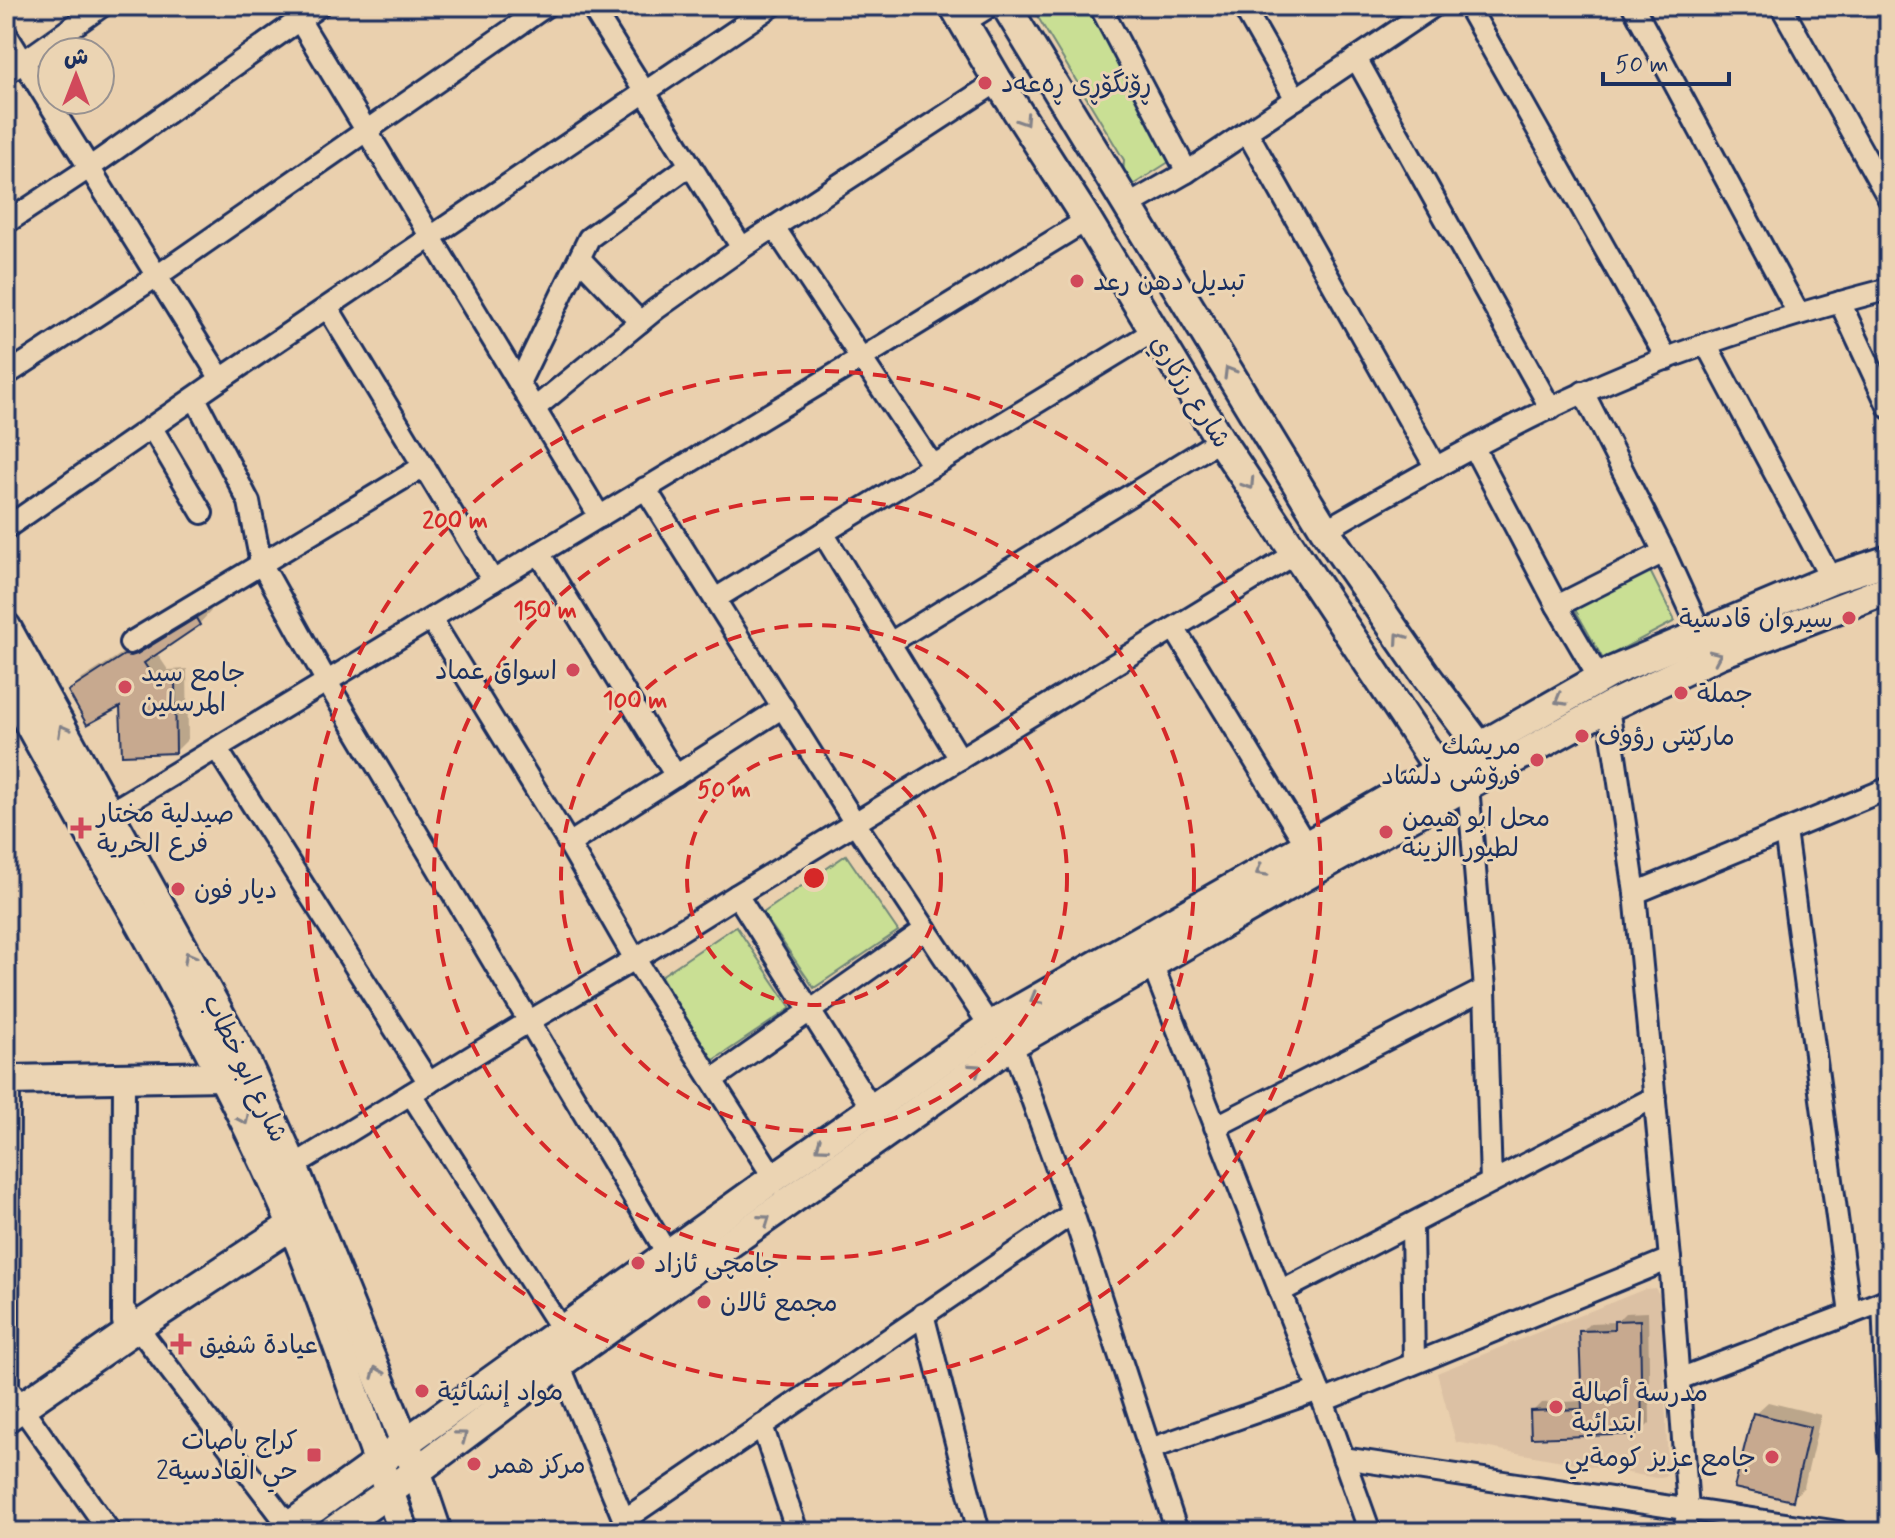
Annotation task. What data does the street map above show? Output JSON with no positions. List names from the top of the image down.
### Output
{
  "streets": {
    "street": ["شارع رزكاري", "شارع ابو خطاب"]
  },
  "places": {
    "other": [
      "ڕۆنگۆڕی ڕەعەد",
      "تبديل دهن رعد",
      "سيروان قادسية",
      "اسواق عماد",
      "جامع سيد المرسلين",
      "جملة",
      "ماركێتى رؤوف",
      "مريشك فرۆشى دڵشاد",
      "محل ابو هيمن لطيور الزينة",
      "ديار فون",
      "جامچی ئازاد",
      "مجمع ئالان",
      "مواد إنشائية",
      "مدرسة أصالة ابتدائية",
      "جامع عزيز كومةيي",
      "مركز همر"
    ],
    "health": ["صيدلية مختار فرع الحرية", "عيادة شفيق"],
    "transit": ["كراج باصات حي القادسية2"]
  },
  "scale_bar": "50 m",
  "north": "top",
  "rings": [
    "200 m",
    "150 m",
    "100 m",
    "50 m"
  ]
}
